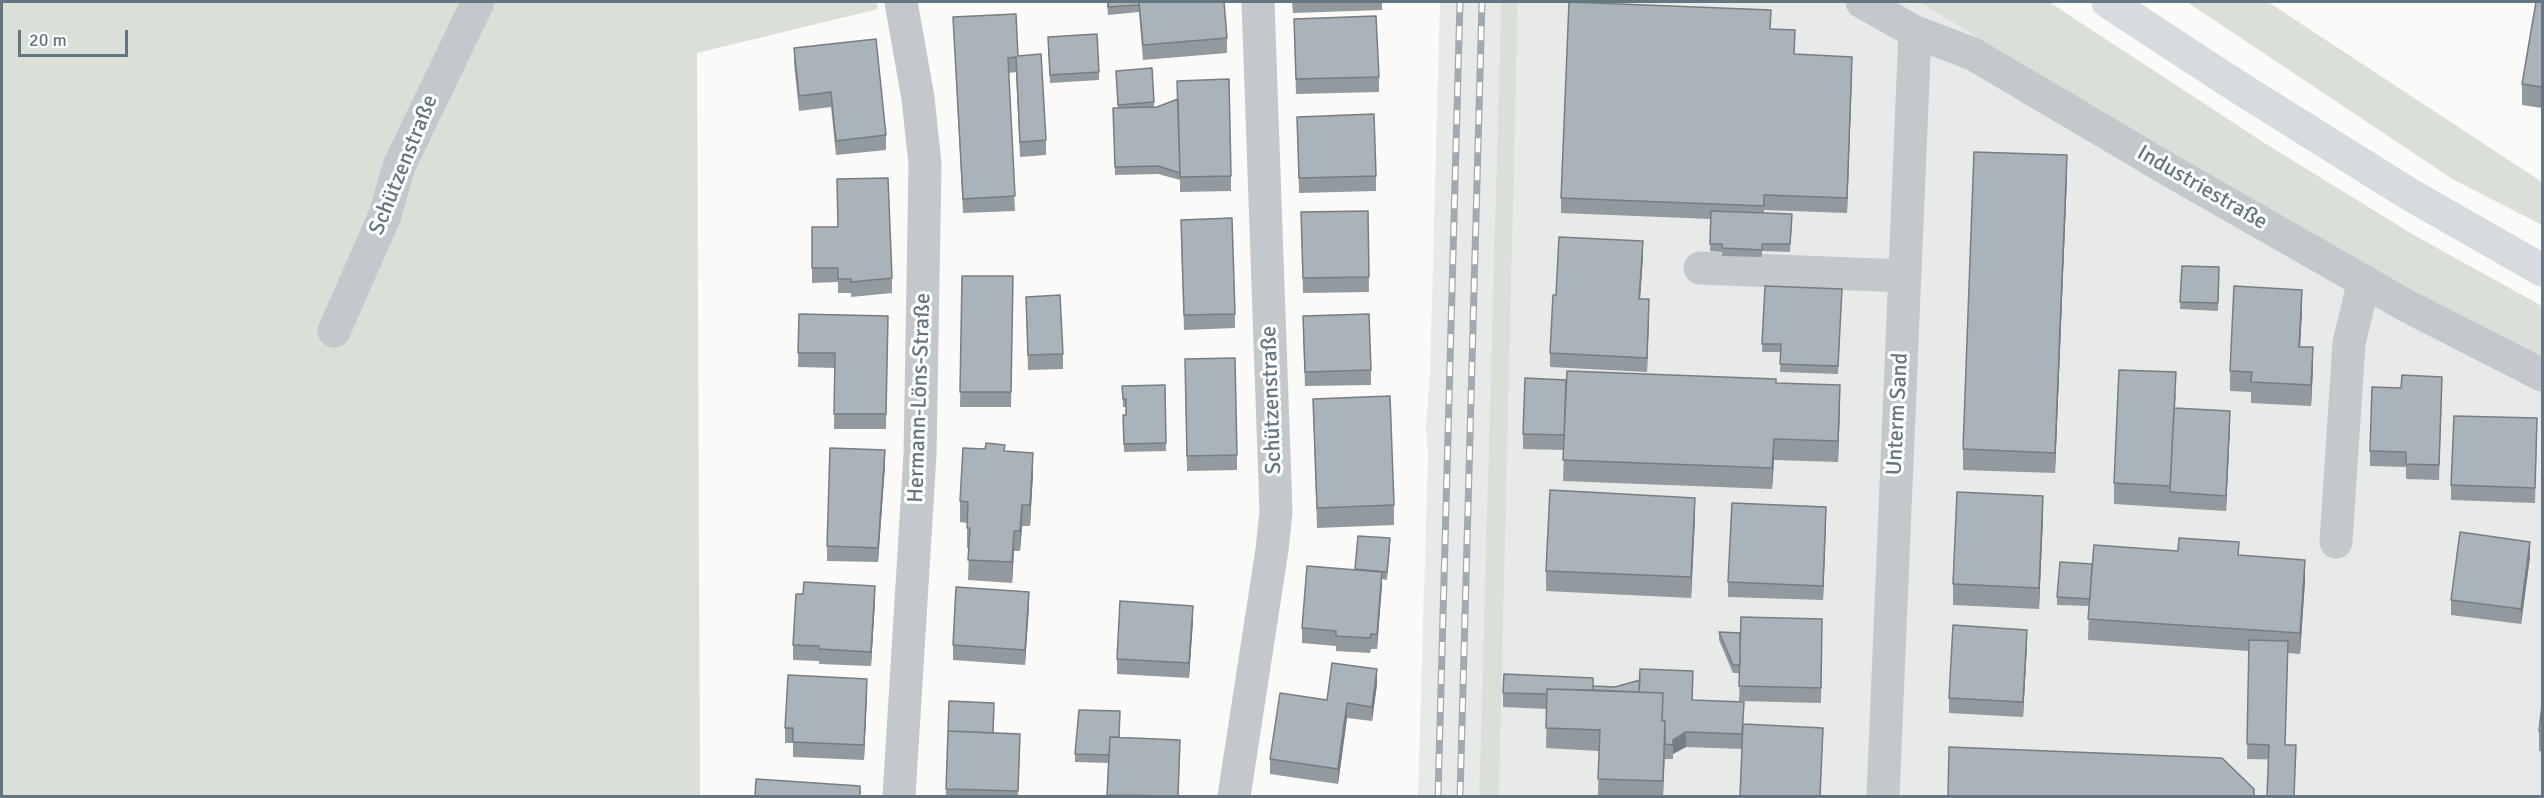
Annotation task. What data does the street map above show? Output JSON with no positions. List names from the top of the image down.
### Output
{
  "streets": {
    "street": [
      "Schützenstraße",
      "Industriestraße",
      "Hermann-Löns-Straße",
      "Unterm Sand"
    ]
  },
  "crossings": [
    ["Industriestraße", "Unterm Sand"]
  ],
  "scale_bar": "20 m"
}
